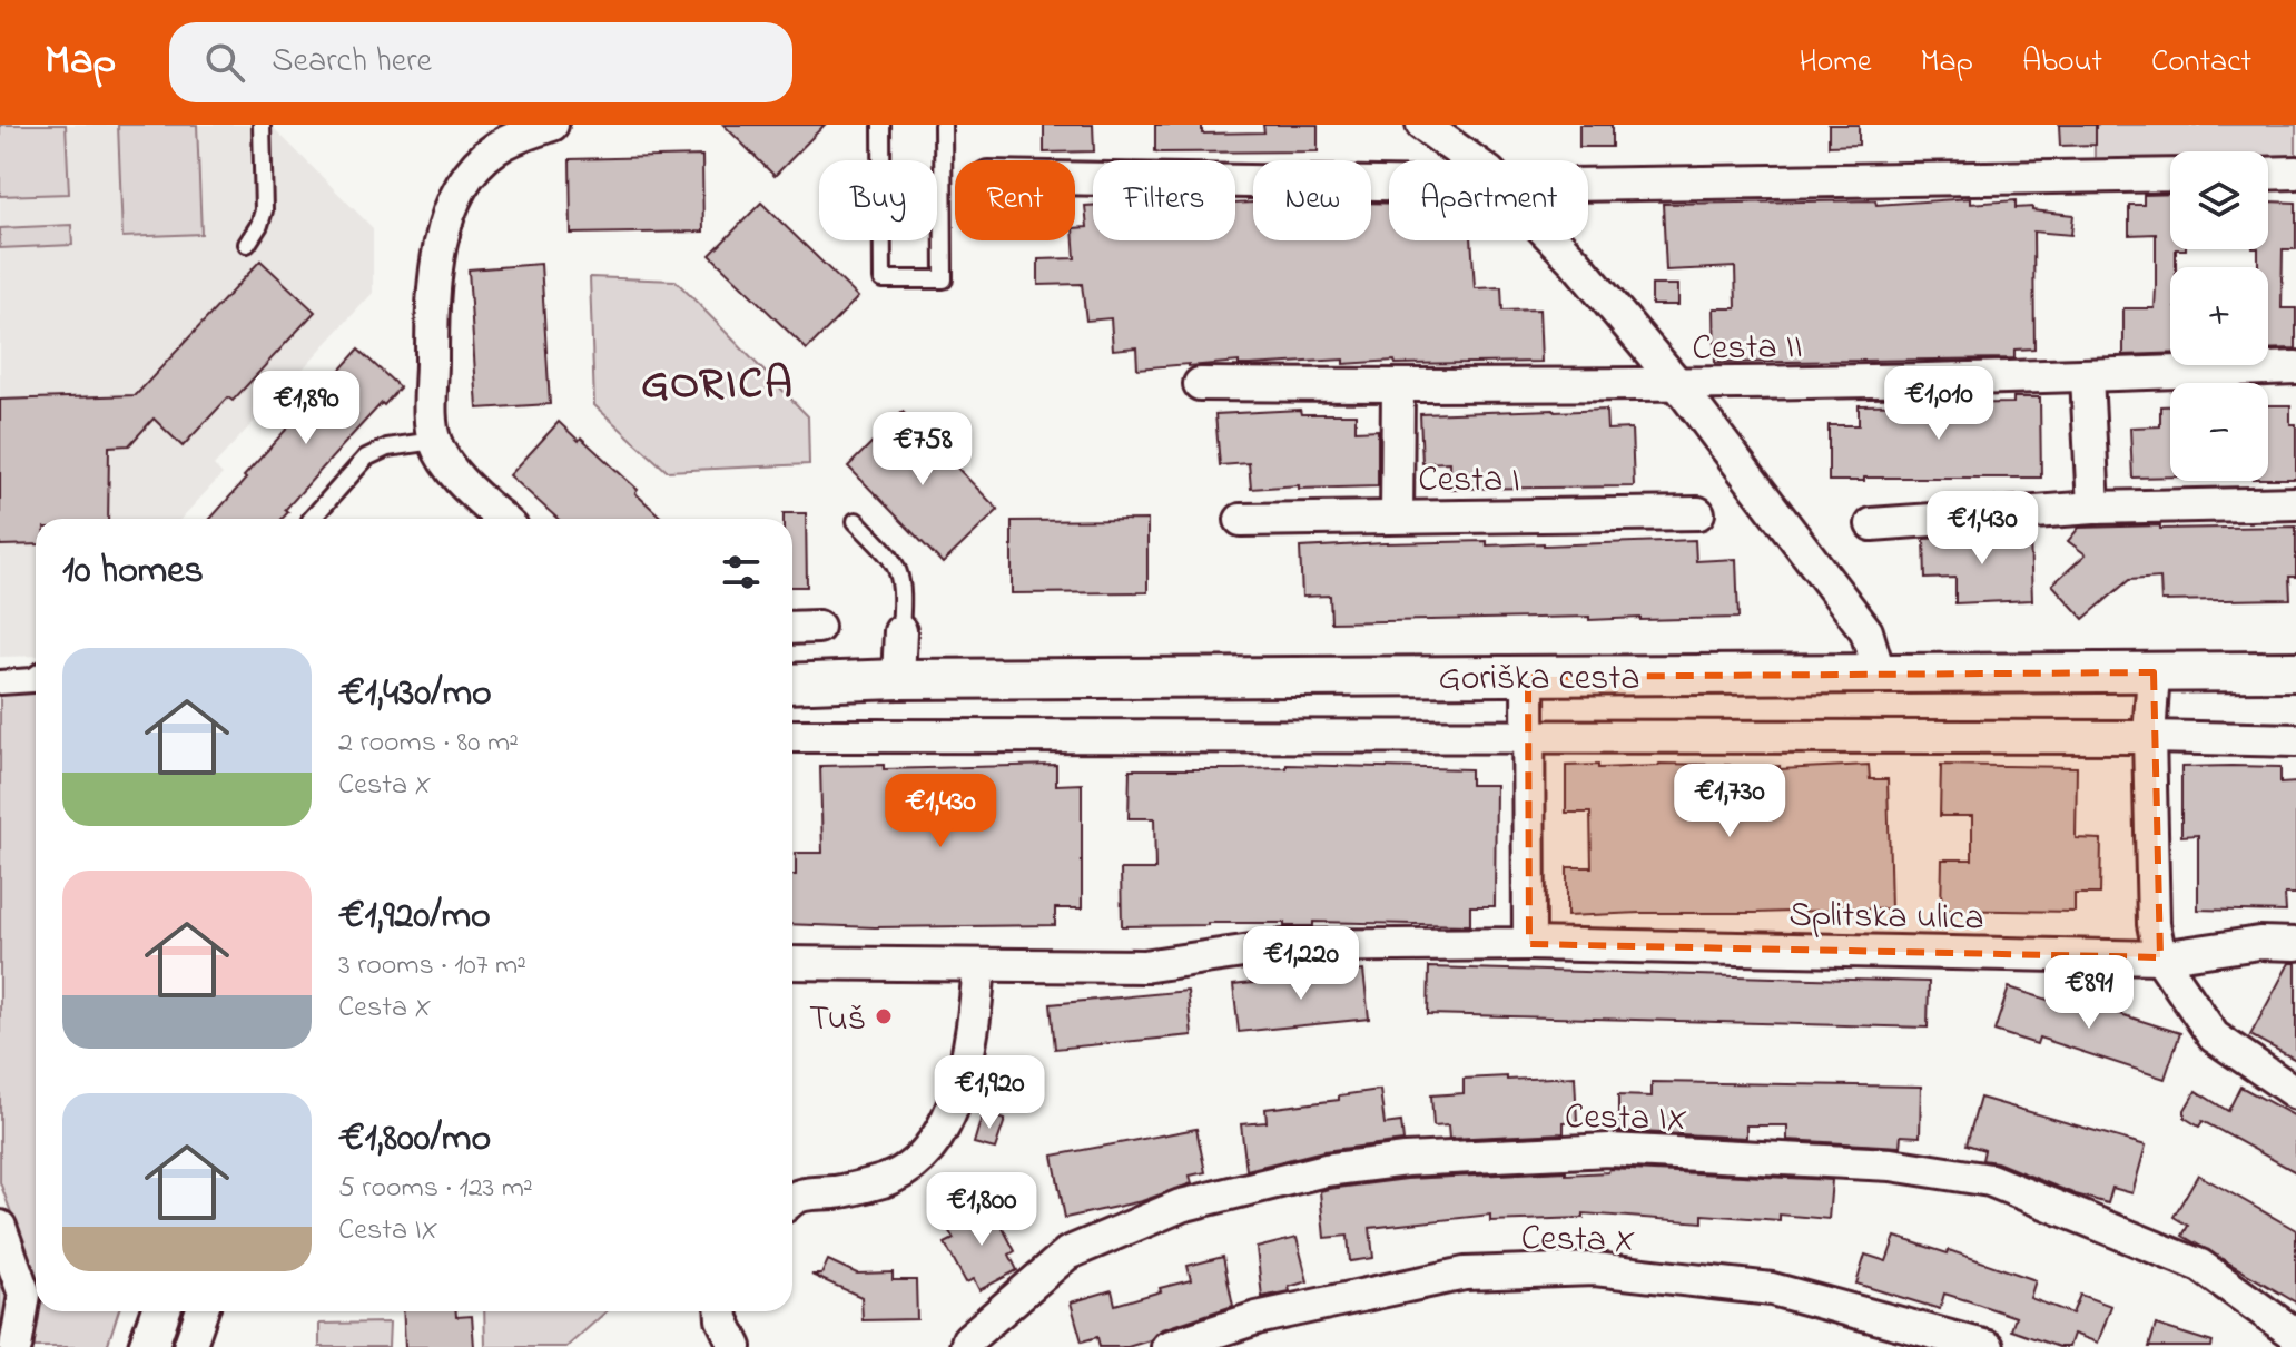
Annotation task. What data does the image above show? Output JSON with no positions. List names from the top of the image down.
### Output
{
  "streets": {
    "street": [
      "Cesta II",
      "Cesta I",
      "Goriška cesta",
      "Splitska ulica",
      "Cesta IX",
      "Cesta X"
    ]
  },
  "districts": ["GORICA"],
  "places": ["Tuš"],
  "page": {
    "header": "Map",
    "search": "Search here",
    "nav": [
      "Home",
      "Map",
      "About",
      "Contact"
    ],
    "map_buttons": ["+", "−"],
    "chip": [
      "Buy",
      "Rent",
      "Filters",
      "New",
      "Apartment"
    ],
    "price": [
      "€1,010",
      "€1,890",
      "€758",
      "€1,430",
      "€1,730",
      "€1,430",
      "€1,220",
      "€891",
      "€1,920",
      "€1,800"
    ],
    "heading": "10 homes",
    "list": [
      {
        "name": "€1,430/mo",
        "note": "2 rooms · 80 m² · Cesta X"
      },
      {
        "name": "€1,920/mo",
        "note": "3 rooms · 107 m² · Cesta X"
      },
      {
        "name": "€1,800/mo",
        "note": "5 rooms · 123 m² · Cesta IX"
      }
    ]
  }
}
